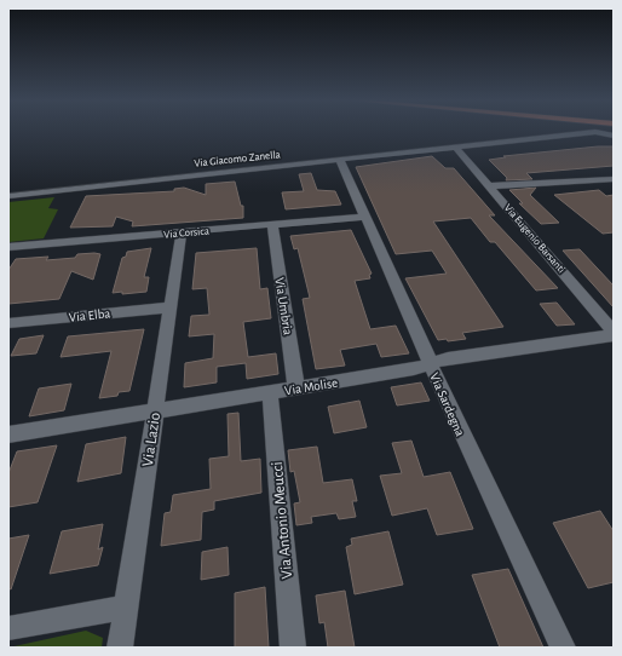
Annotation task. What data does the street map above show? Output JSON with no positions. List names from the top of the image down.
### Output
{
  "streets": {
    "street": [
      "Via Giacomo Zanella",
      "Via Corsica",
      "Via Eugenio Barsanti",
      "Via Umbria",
      "Via Elba",
      "Via Molise",
      "Via Sardegna",
      "Via Lazio",
      "Via Antonio Meucci"
    ]
  },
  "crossings": [
    ["Via Giacomo Zanella", "Via Eugenio Barsanti"],
    ["Via Giacomo Zanella", "Via Sardegna"],
    ["Via Corsica", "Via Umbria"],
    ["Via Corsica", "Via Sardegna"],
    ["Via Corsica", "Via Lazio"],
    ["Via Umbria", "Via Molise"],
    ["Via Elba", "Via Lazio"],
    ["Via Molise", "Via Sardegna"],
    ["Via Molise", "Via Lazio"],
    ["Via Molise", "Via Antonio Meucci"]
  ]
}
